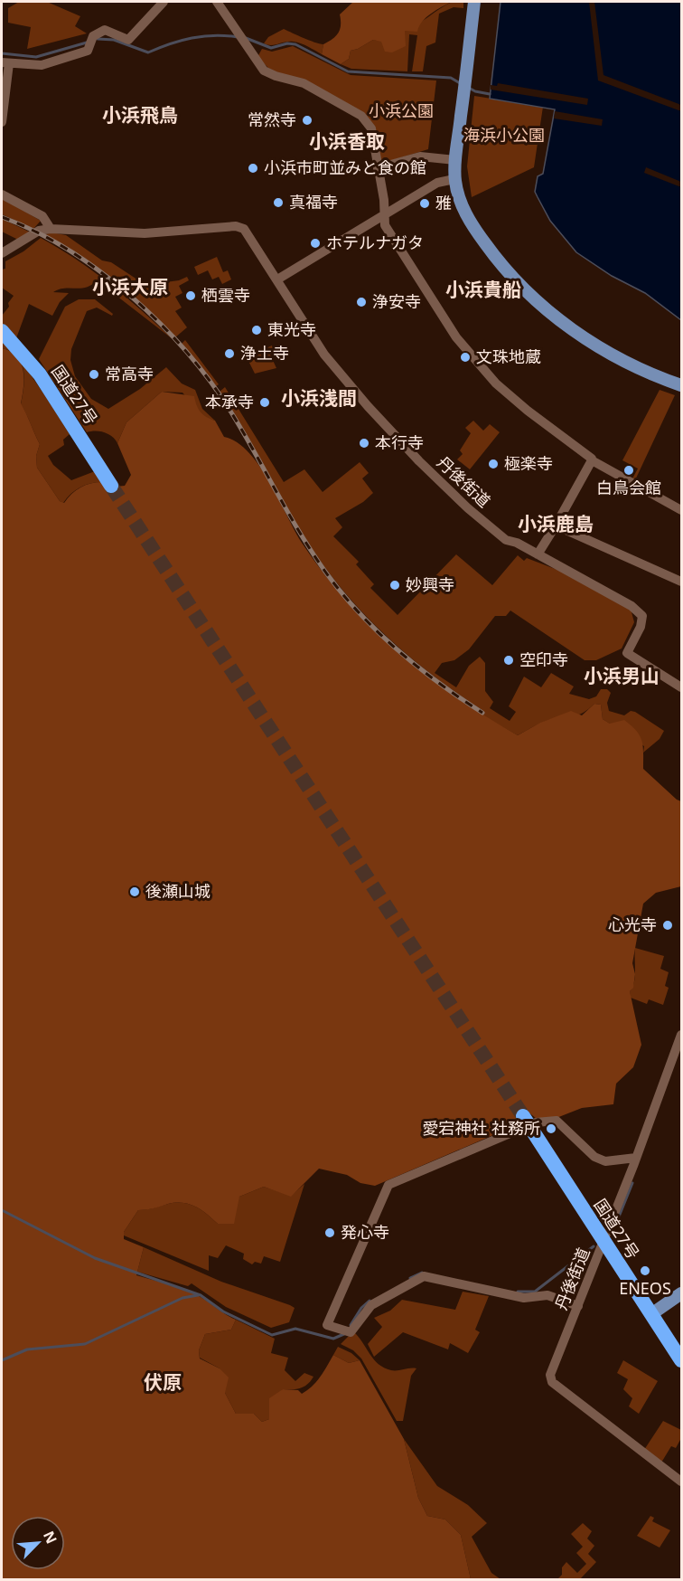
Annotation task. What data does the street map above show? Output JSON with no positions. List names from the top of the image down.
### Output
{
  "streets": {
    "highway": ["国道27号"],
    "street": ["丹後街道"]
  },
  "crossings": [
    ["国道27号", "丹後街道"]
  ],
  "districts": [
    "小浜飛鳥",
    "小浜香取",
    "小浜大原",
    "小浜貴船",
    "小浜浅間",
    "小浜鹿島",
    "小浜男山",
    "伏原"
  ],
  "parks": ["小浜公園", "海浜小公園"],
  "places": [
    "常然寺",
    "小浜市町並みと食の館",
    "真福寺",
    "雅",
    "ホテルナガタ",
    "栖雲寺",
    "浄安寺",
    "東光寺",
    "浄土寺",
    "文珠地蔵",
    "常高寺",
    "本承寺",
    "本行寺",
    "極楽寺",
    "白鳥会館",
    "妙興寺",
    "空印寺",
    "後瀬山城",
    "心光寺",
    "愛宕神社 社務所",
    "発心寺",
    "ENEOS"
  ],
  "north": "top right"
}
